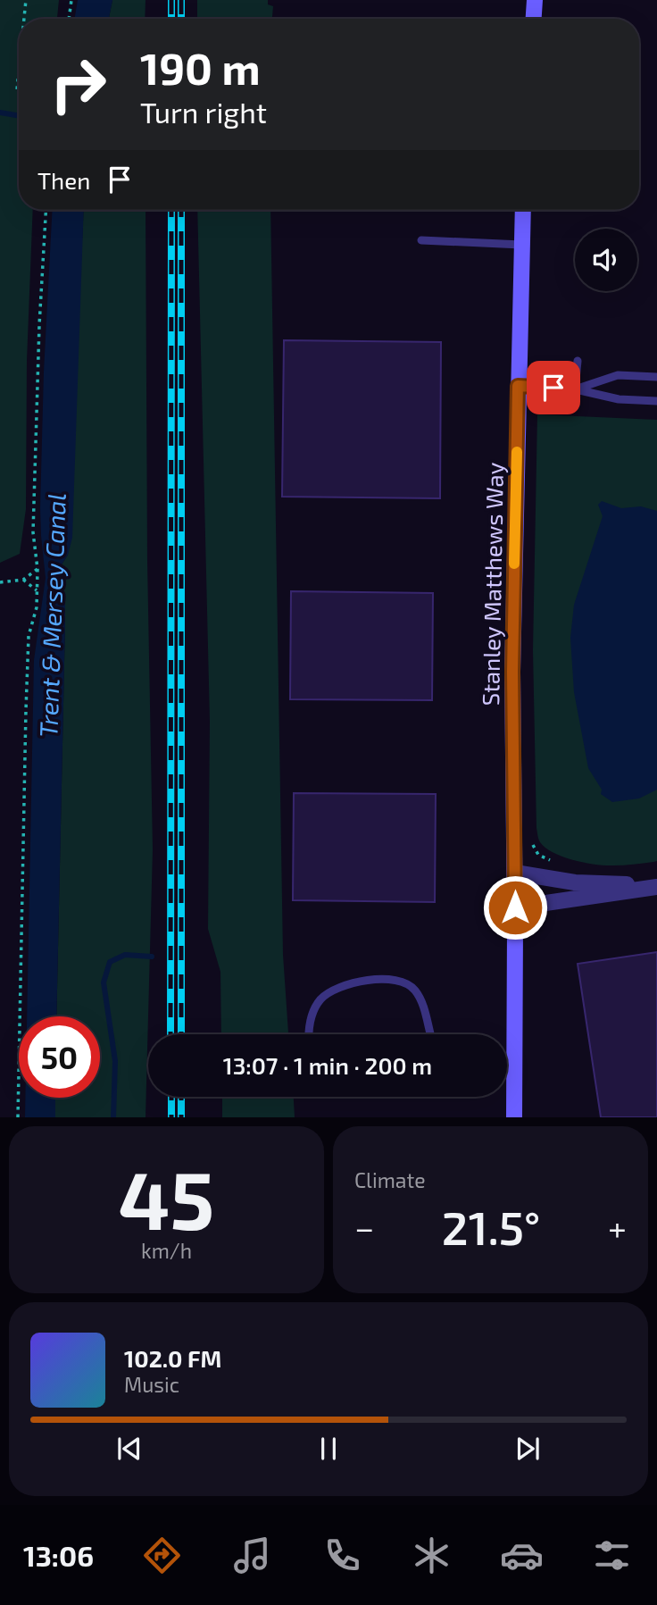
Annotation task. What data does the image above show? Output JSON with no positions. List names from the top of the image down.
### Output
{
  "streets": {
    "main road": ["Stanley Matthews Way"]
  },
  "water": ["Trent & Mersey Canal"],
  "page": {
    "turn": ["190 m", "Turn right"],
    "then": "Then",
    "limit": "50",
    "trip": "13:07 · 1 min · 200 m",
    "tile": [
      ["45", "km/h"],
      "Climate"
    ],
    "heat": ["−", "21.5°", "+"],
    "song": ["102.0 FM", "Music"],
    "tabs": "13:06"
  }
}
